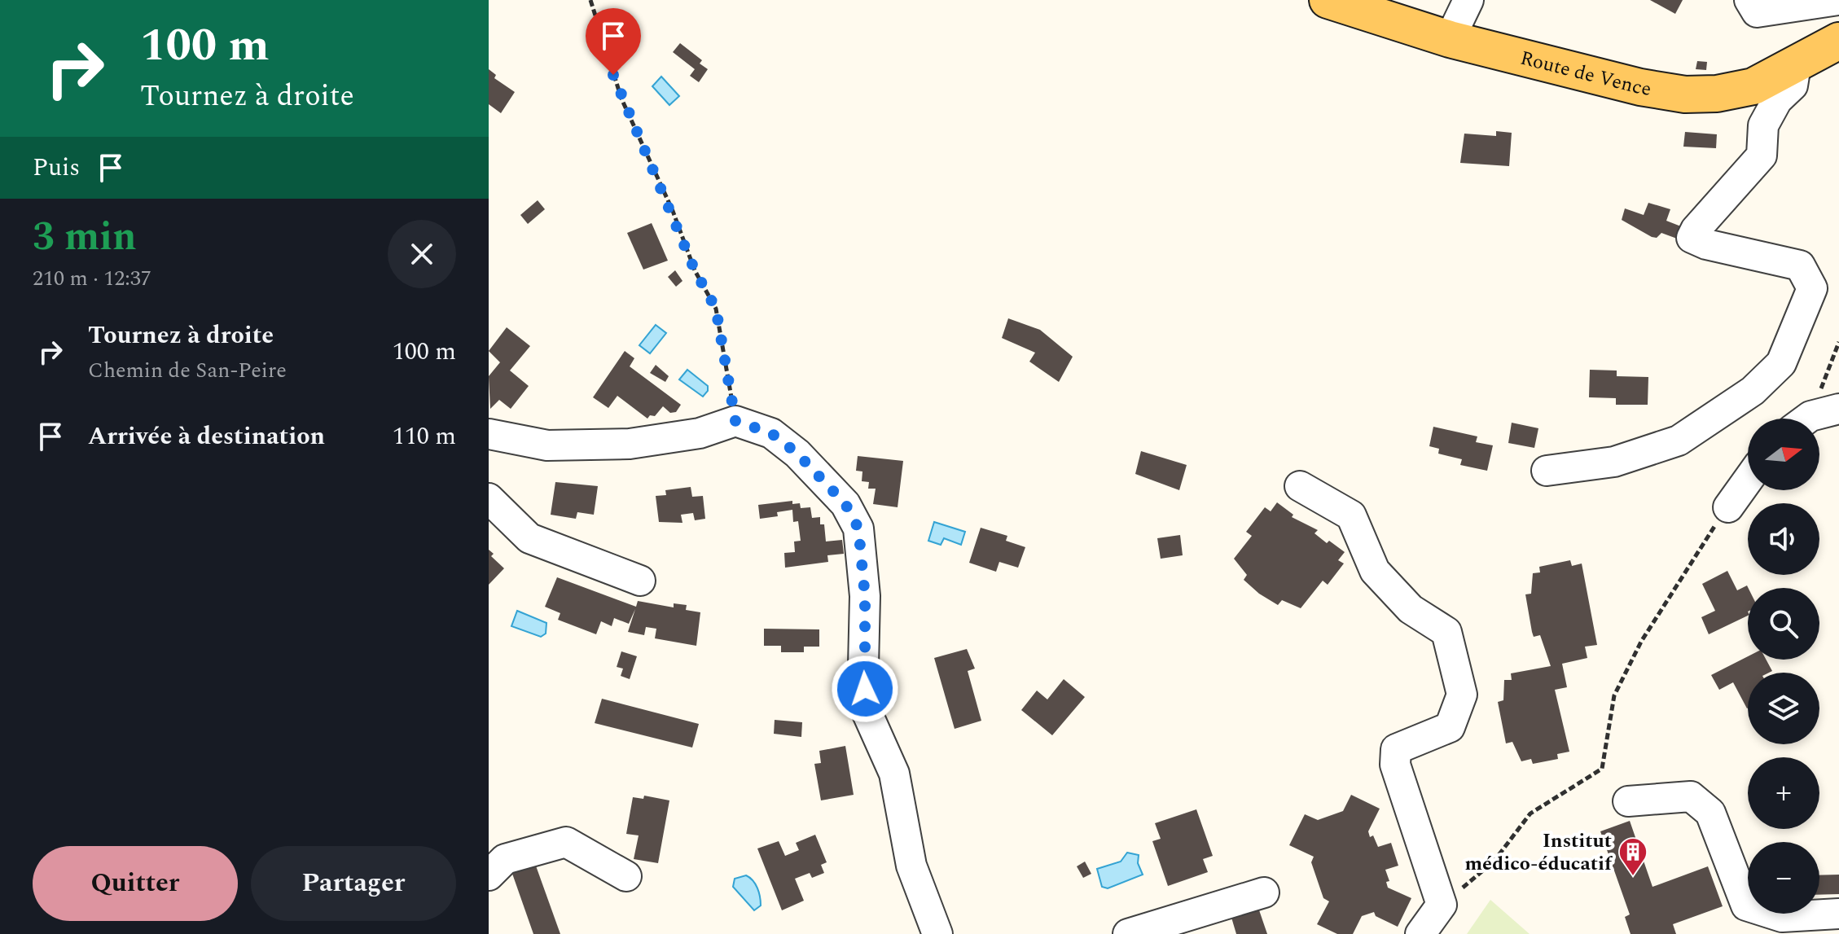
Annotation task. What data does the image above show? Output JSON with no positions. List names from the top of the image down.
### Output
{
  "streets": {
    "main road": ["Route de Vence"]
  },
  "places": {
    "building": ["Institut médico-éducatif"]
  },
  "north": "right",
  "page": {
    "turn": ["100 m", "Tournez à droite"],
    "then": "Puis",
    "heading": ["3 min", "210 m · 12:37"],
    "list": [
      {
        "name": "Tournez à droite",
        "note": "Chemin de San-Peire",
        "value": "100 m"
      },
      {
        "name": "Arrivée à destination",
        "value": "110 m"
      }
    ],
    "map_buttons": ["+", "−"],
    "buttons": ["Quitter", "Partager"]
  }
}
